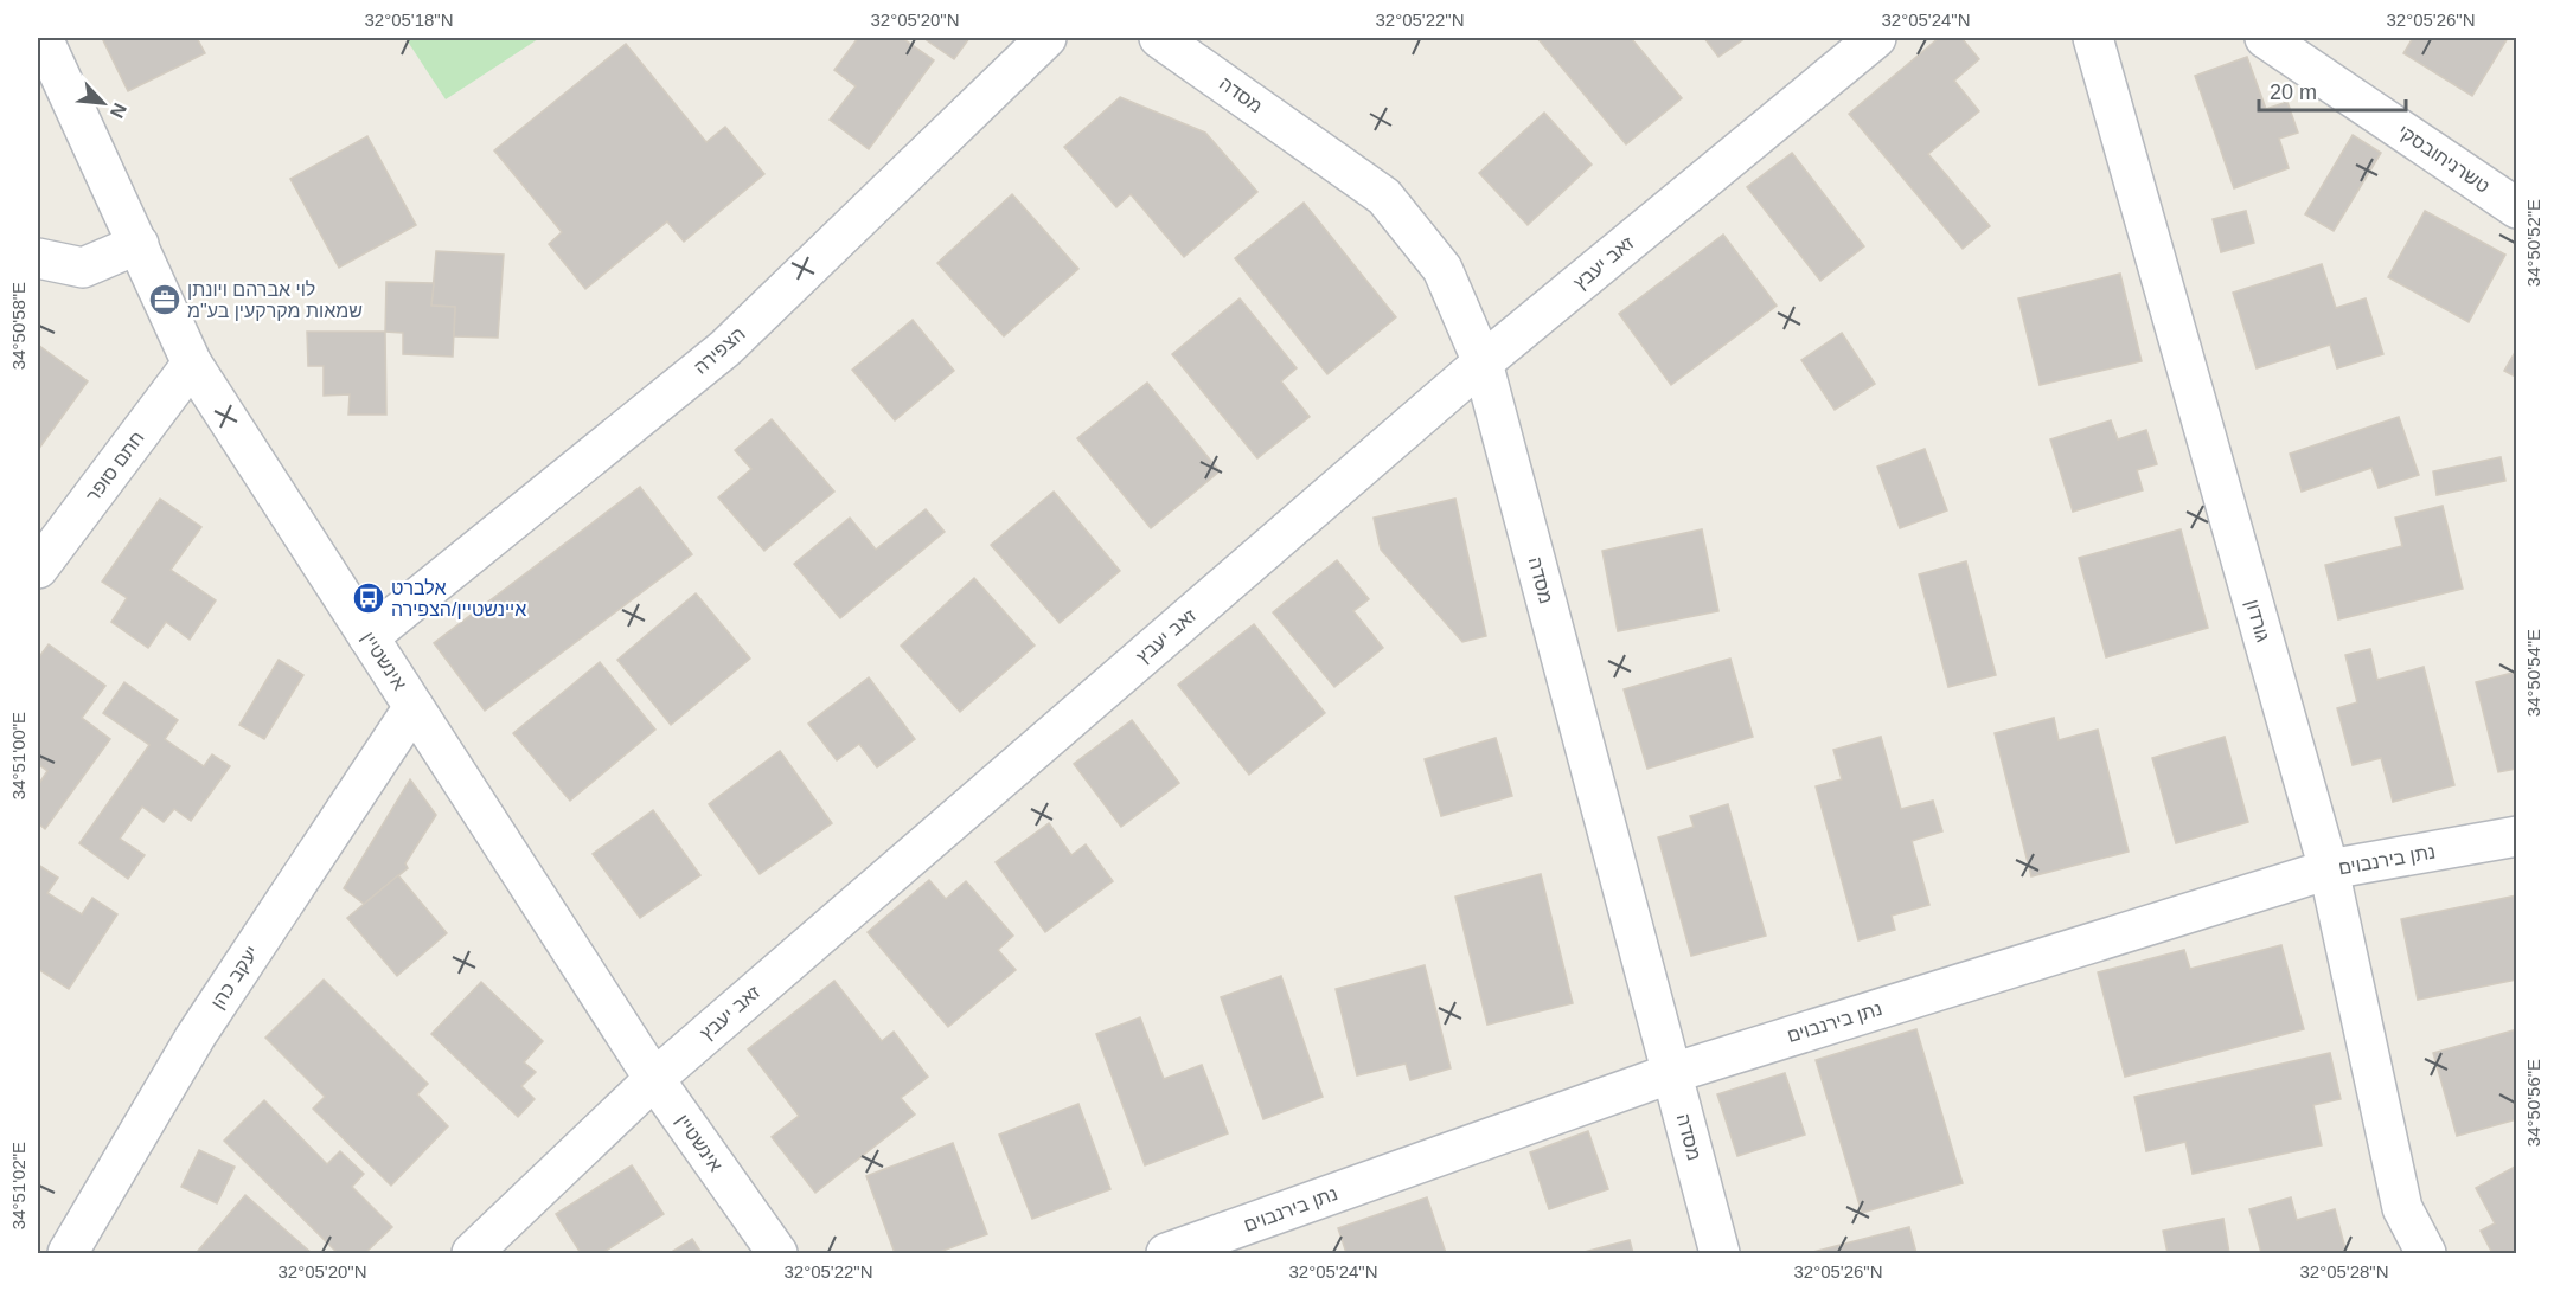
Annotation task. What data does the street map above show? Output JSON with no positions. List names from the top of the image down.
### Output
{
  "streets": {
    "street": [
      "מסדה",
      "טשרניחובסקי",
      "זאב יעבץ",
      "הצפירה",
      "חתם סופר",
      "גורדון",
      "אינשטיין",
      "נתן בירנבוים",
      "יעקב כהן"
    ]
  },
  "crossings": [
    ["מסדה", "זאב יעבץ"],
    ["מסדה", "נתן בירנבוים"],
    ["זאב יעבץ", "אינשטיין"],
    ["הצפירה", "אינשטיין"],
    ["חתם סופר", "אינשטיין"],
    ["גורדון", "נתן בירנבוים"],
    ["אינשטיין", "יעקב כהן"]
  ],
  "places": {
    "office": ["לוי אברהם ויונתן שמאות מקרקעין בע\"מ"],
    "bus stop": ["אלברט איינשטיין/הצפירה"]
  },
  "scale_bar": "20 m",
  "north": "bottom right",
  "coordinates": [
    "32°05'18\"N",
    "32°05'20\"N",
    "32°05'22\"N",
    "32°05'24\"N",
    "32°05'26\"N",
    "34°50'52\"E",
    "34°50'58\"E",
    "34°50'54\"E",
    "34°51'00\"E",
    "34°50'56\"E",
    "34°51'02\"E",
    "32°05'28\"N"
  ]
}
